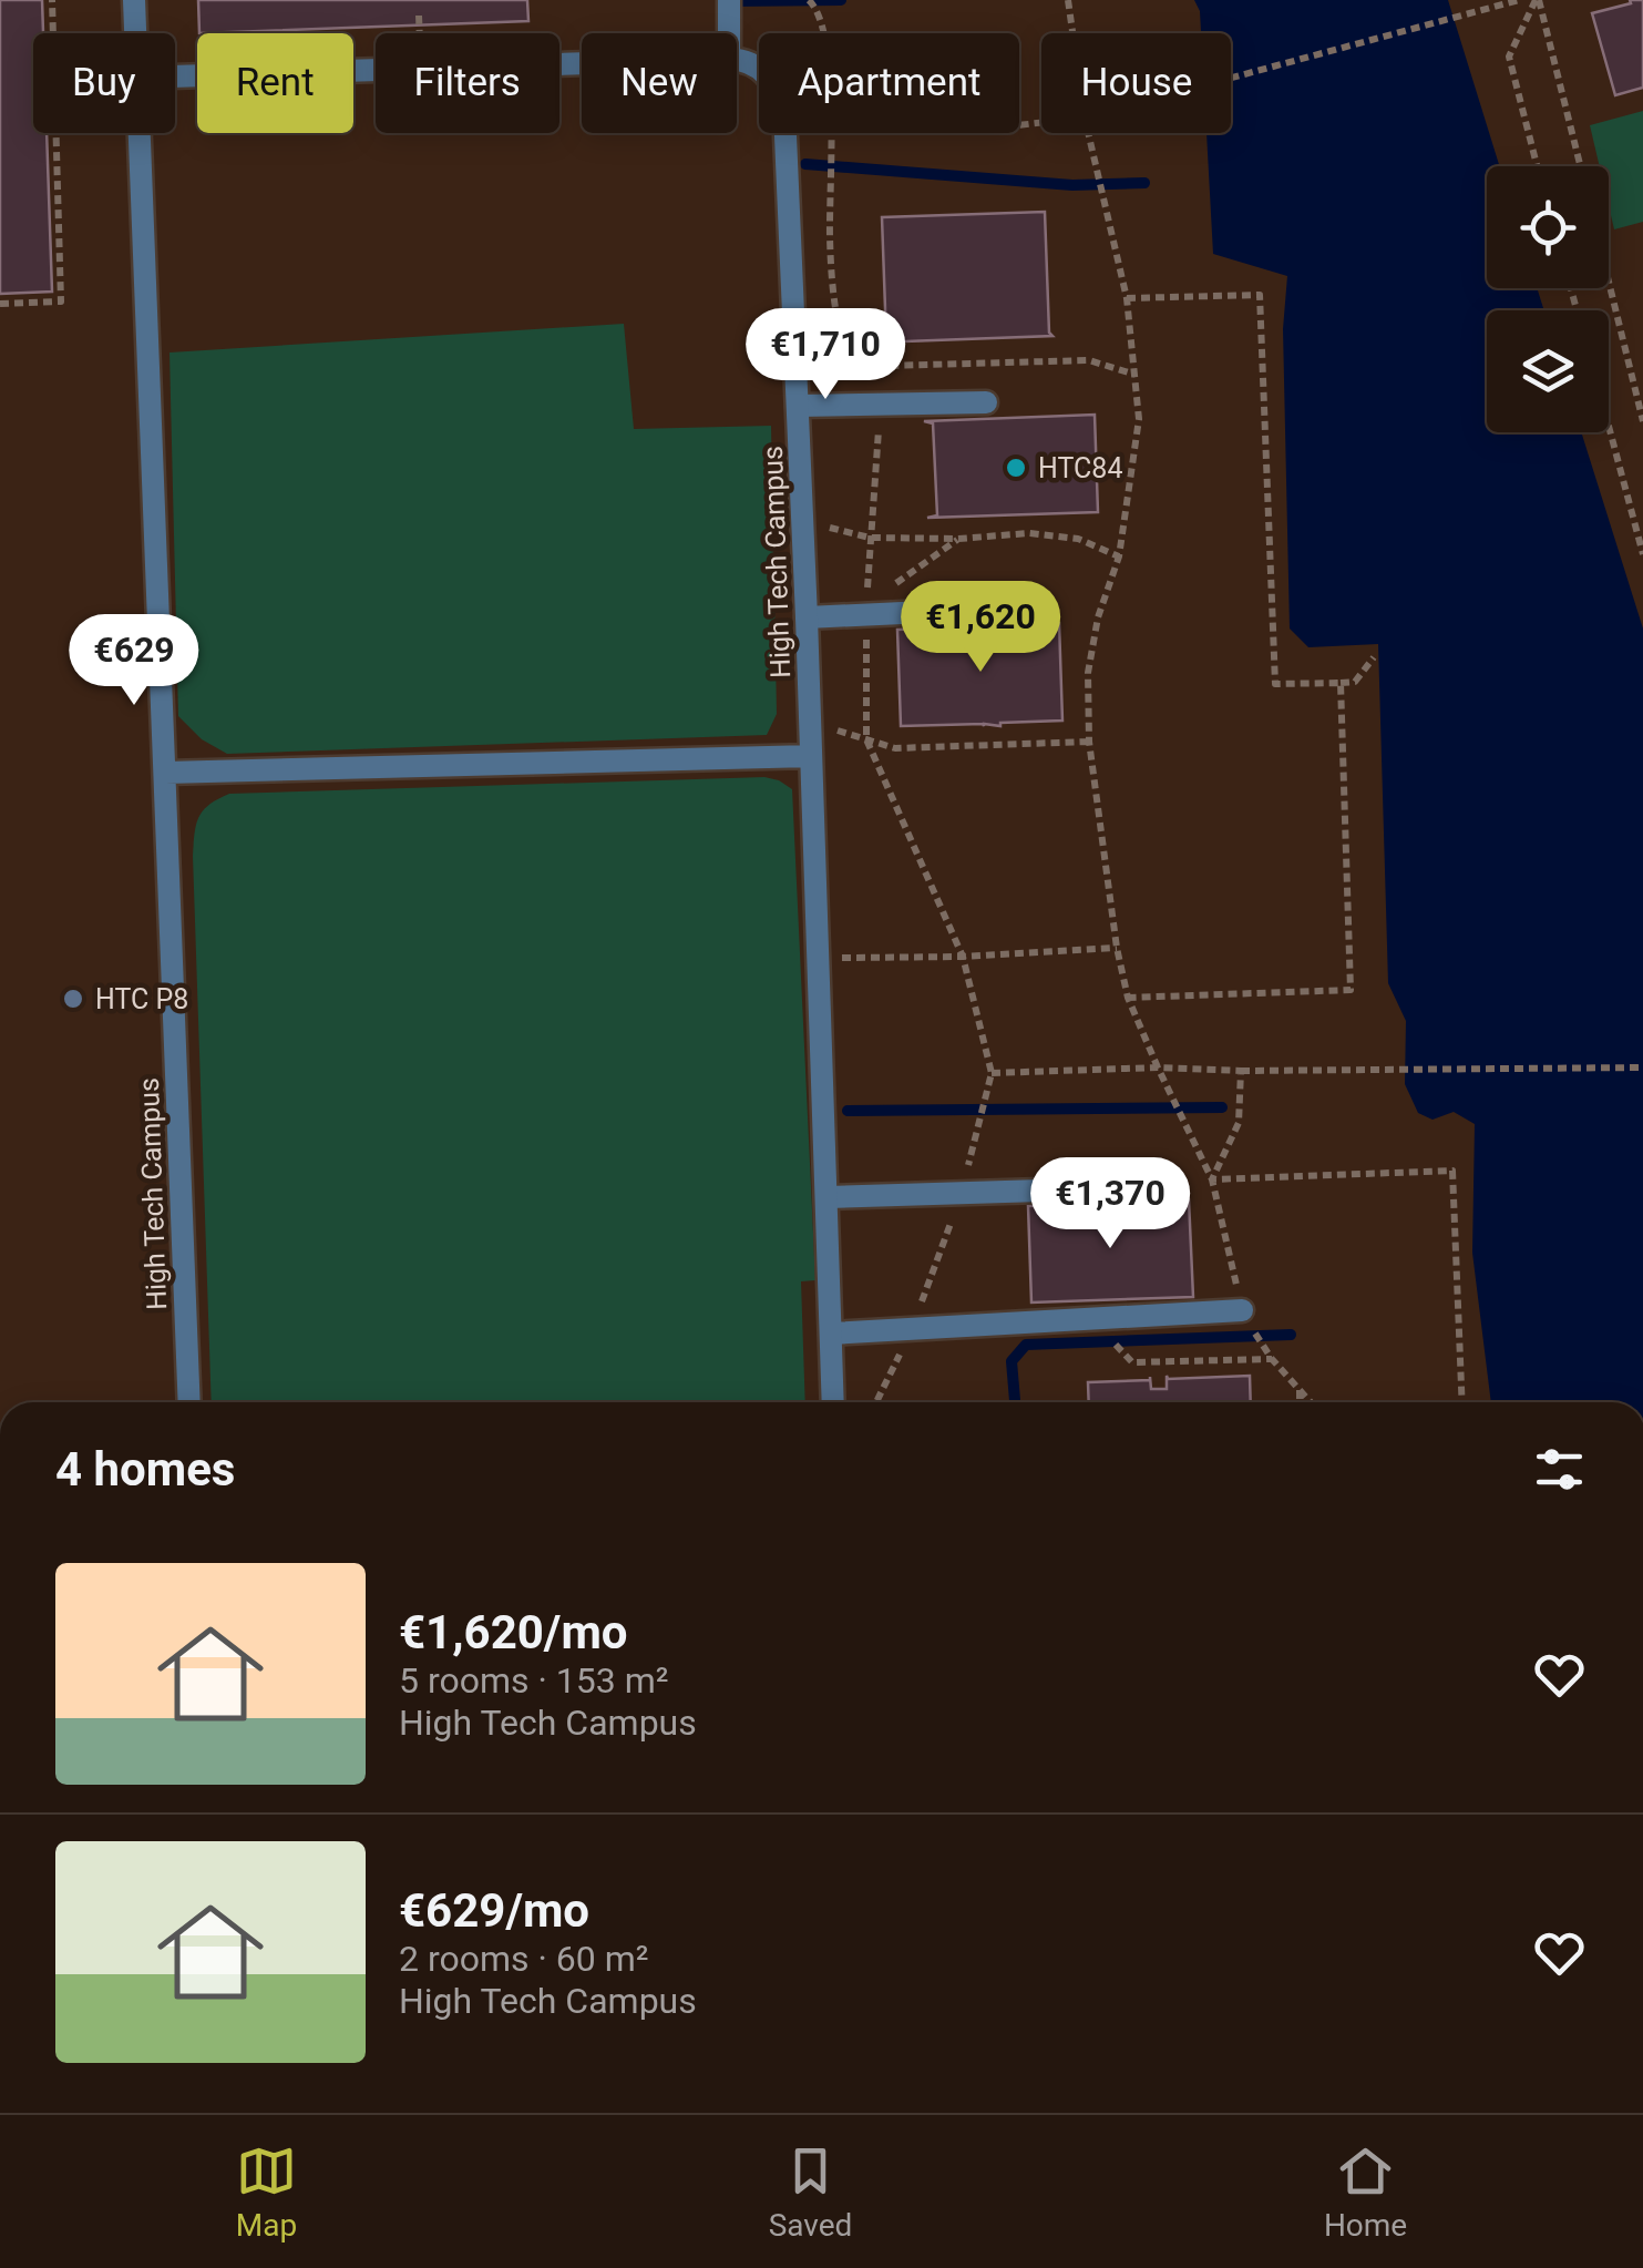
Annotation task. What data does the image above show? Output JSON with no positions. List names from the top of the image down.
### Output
{
  "streets": {
    "street": ["High Tech Campus"]
  },
  "places": ["HTC84", "HTC P8"],
  "page": {
    "chip": [
      "Buy",
      "Rent",
      "Filters",
      "New",
      "Apartment",
      "House"
    ],
    "price": [
      "€1,710",
      "€1,620",
      "€629",
      "€1,370"
    ],
    "heading": "4 homes",
    "list": [
      {
        "name": "€1,620/mo",
        "note": "5 rooms · 153 m² · High Tech Campus"
      },
      {
        "name": "€629/mo",
        "note": "2 rooms · 60 m² · High Tech Campus"
      }
    ],
    "tabs": ["Map", "Saved", "Home"]
  }
}
